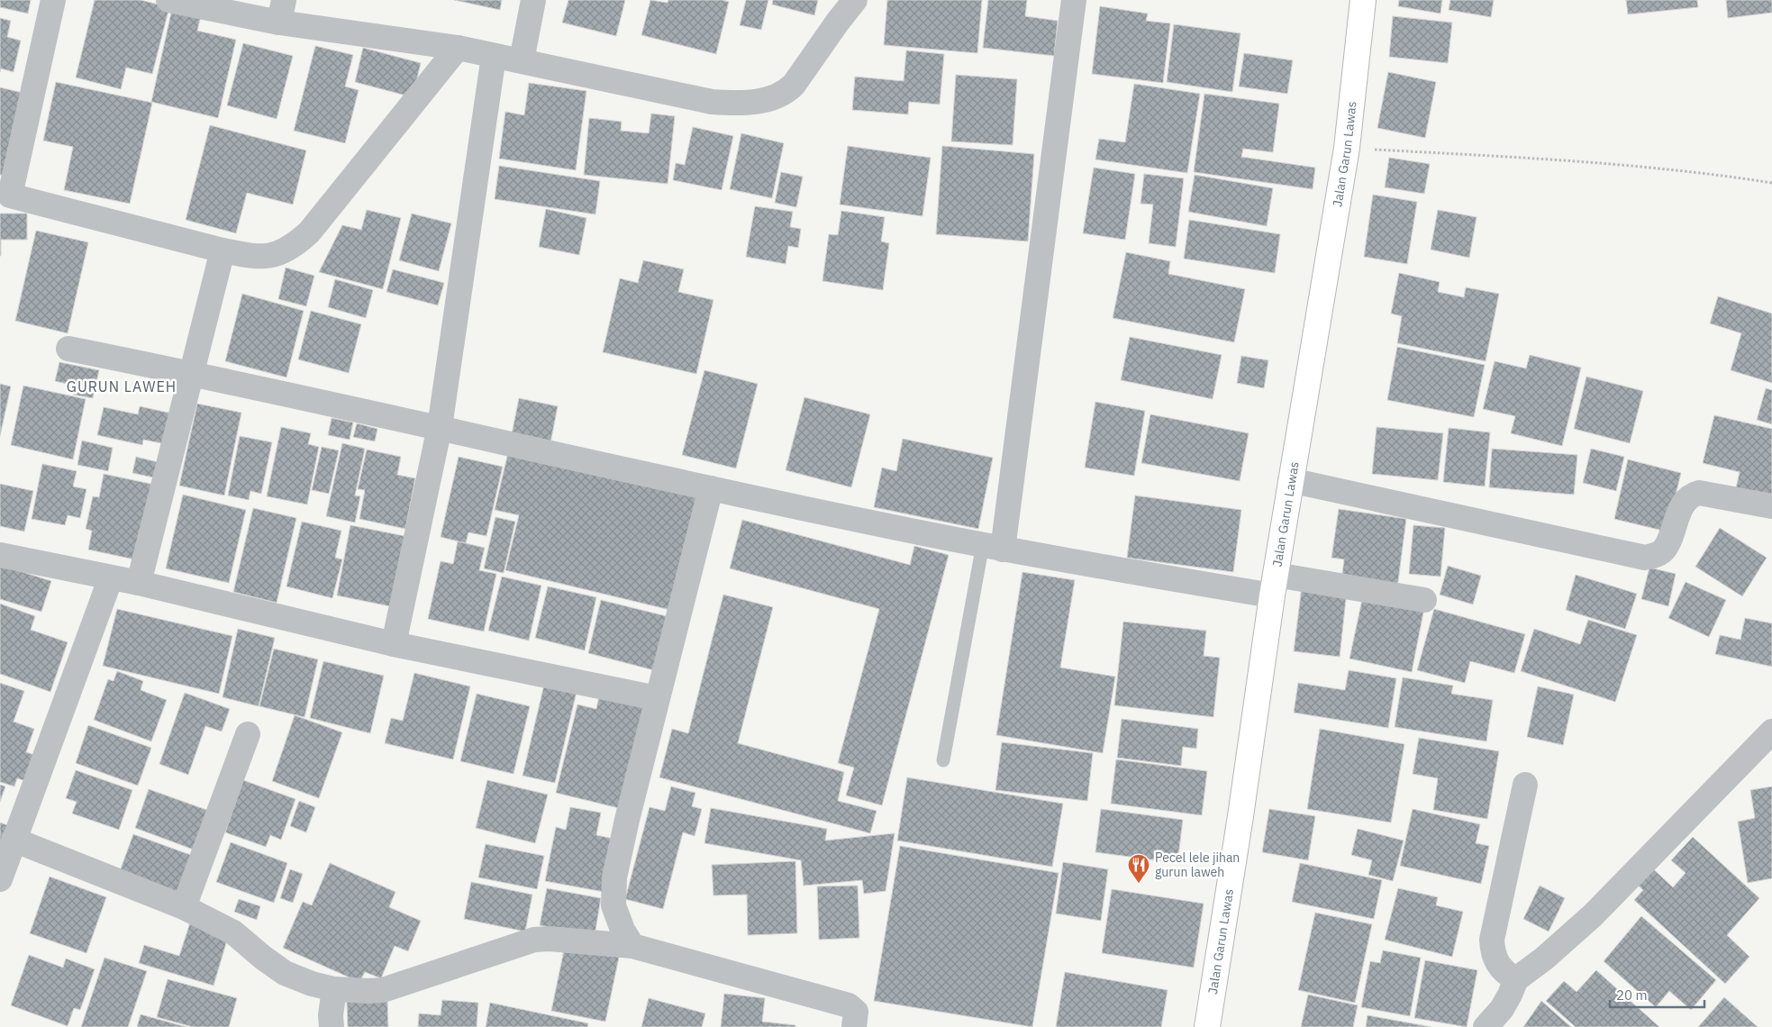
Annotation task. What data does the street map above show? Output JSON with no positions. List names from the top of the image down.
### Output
{
  "streets": {
    "main road": ["Jalan Garun Lawas"]
  },
  "districts": ["GURUN LAWEH"],
  "places": {
    "restaurant": ["Pecel lele jihan gurun laweh"]
  },
  "scale_bar": "20 m"
}
